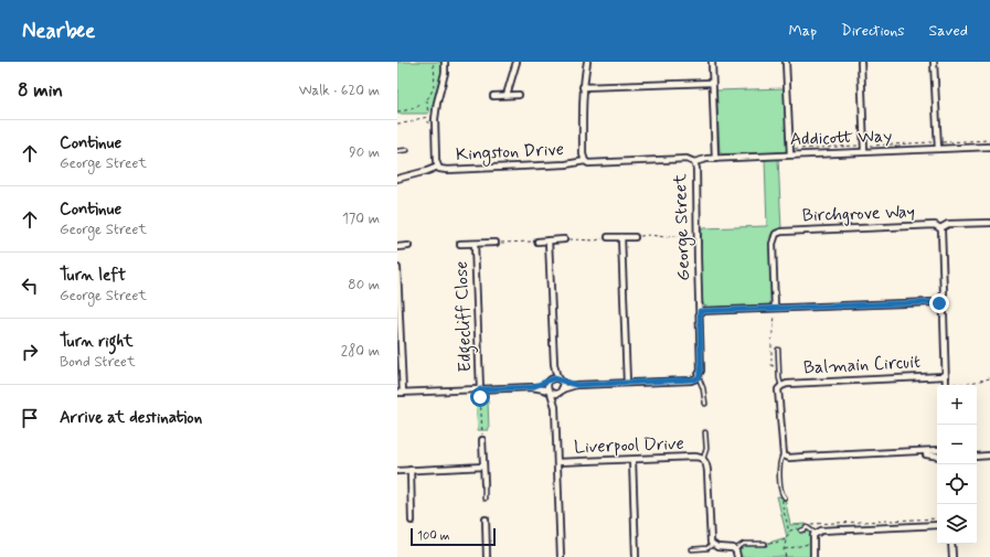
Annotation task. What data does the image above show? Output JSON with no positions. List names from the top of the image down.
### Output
{
  "streets": {
    "street": [
      "Addicott Way",
      "Kingston Drive",
      "Birchgrove Way",
      "George Street",
      "Edgecliff Close",
      "Balmain Circuit",
      "Liverpool Drive"
    ]
  },
  "crossings": [
    ["Addicott Way", "George Street"],
    ["Kingston Drive", "George Street"]
  ],
  "scale_bar": "100 m",
  "page": {
    "header": "Nearbee",
    "nav": ["Map", "Directions", "Saved"],
    "heading": ["8 min", "Walk · 620 m"],
    "list": [
      ["Continue", "George Street", "90 m"],
      ["Continue", "George Street", "170 m"],
      ["Turn left", "George Street", "80 m"],
      ["Turn right", "Bond Street", "280 m"],
      "Arrive at destination"
    ],
    "map_buttons": ["+", "−"],
    "scale": "100 m"
  }
}
